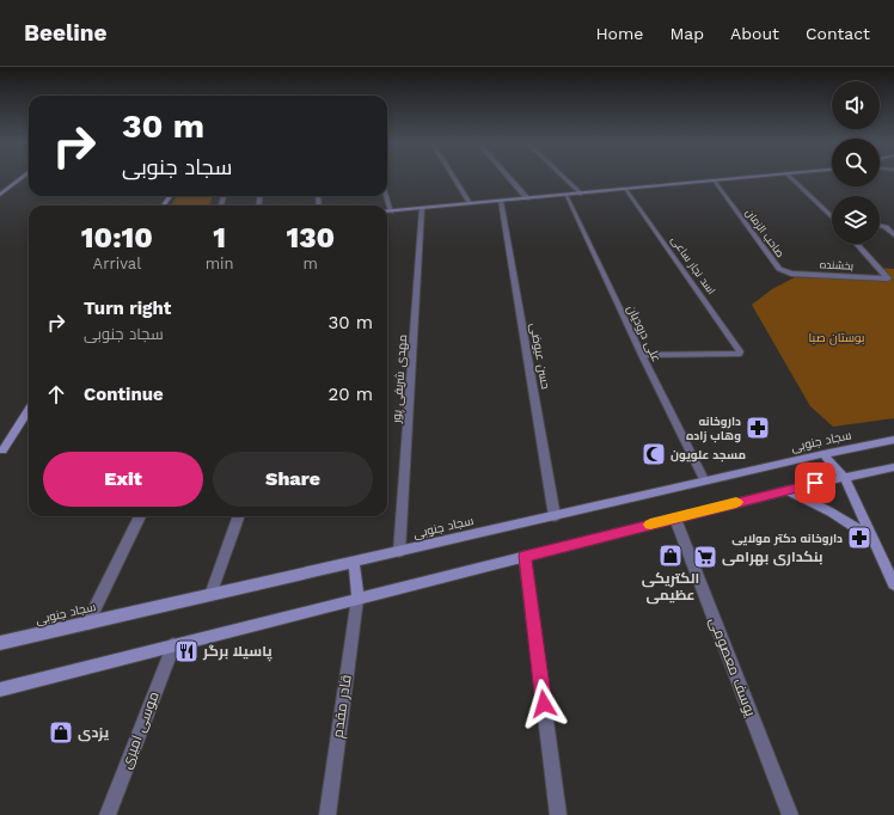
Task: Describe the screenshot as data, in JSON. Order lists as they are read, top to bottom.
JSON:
{
  "streets": {
    "main road": ["سجاد جنوبی"],
    "street": [
      "صاحب الزمان",
      "اسد نجار ساعی",
      "بخشنده",
      "علی درودیان",
      "حسن عیوضی",
      "مهدی شریفی پور",
      "یوسف معصومی",
      "قادر مقدم",
      "موسی امیری"
    ]
  },
  "crossings": [
    ["صاحب الزمان", "بخشنده"],
    ["اسد نجار ساعی", "علی درودیان"],
    ["علی درودیان", "سجاد جنوبی"],
    ["حسن عیوضی", "سجاد جنوبی"],
    ["مهدی شریفی پور", "سجاد جنوبی"]
  ],
  "parks": ["بوستان صبا"],
  "places": {
    "pharmacy": ["داروخانه وهاب زاده", "داروخانه دکتر مولایی"],
    "mosque": ["مسجد علویون"],
    "shop": ["الکتریکی عظیمی", "یزدی"],
    "supermarket": ["بنکداری بهرامی"],
    "restaurant": ["پاسیلا برگر"]
  },
  "page": {
    "header": "Beeline",
    "nav": [
      "Home",
      "Map",
      "About",
      "Contact"
    ],
    "turn": ["30 m", "سجاد جنوبی"],
    "eta": [
      "10:10",
      "Arrival",
      "1",
      "min",
      "130",
      "m"
    ],
    "list": [
      {
        "name": "Turn right",
        "note": "سجاد جنوبی",
        "value": "30 m"
      },
      {
        "name": "Continue",
        "value": "20 m"
      }
    ],
    "buttons": ["Exit", "Share"]
  }
}
